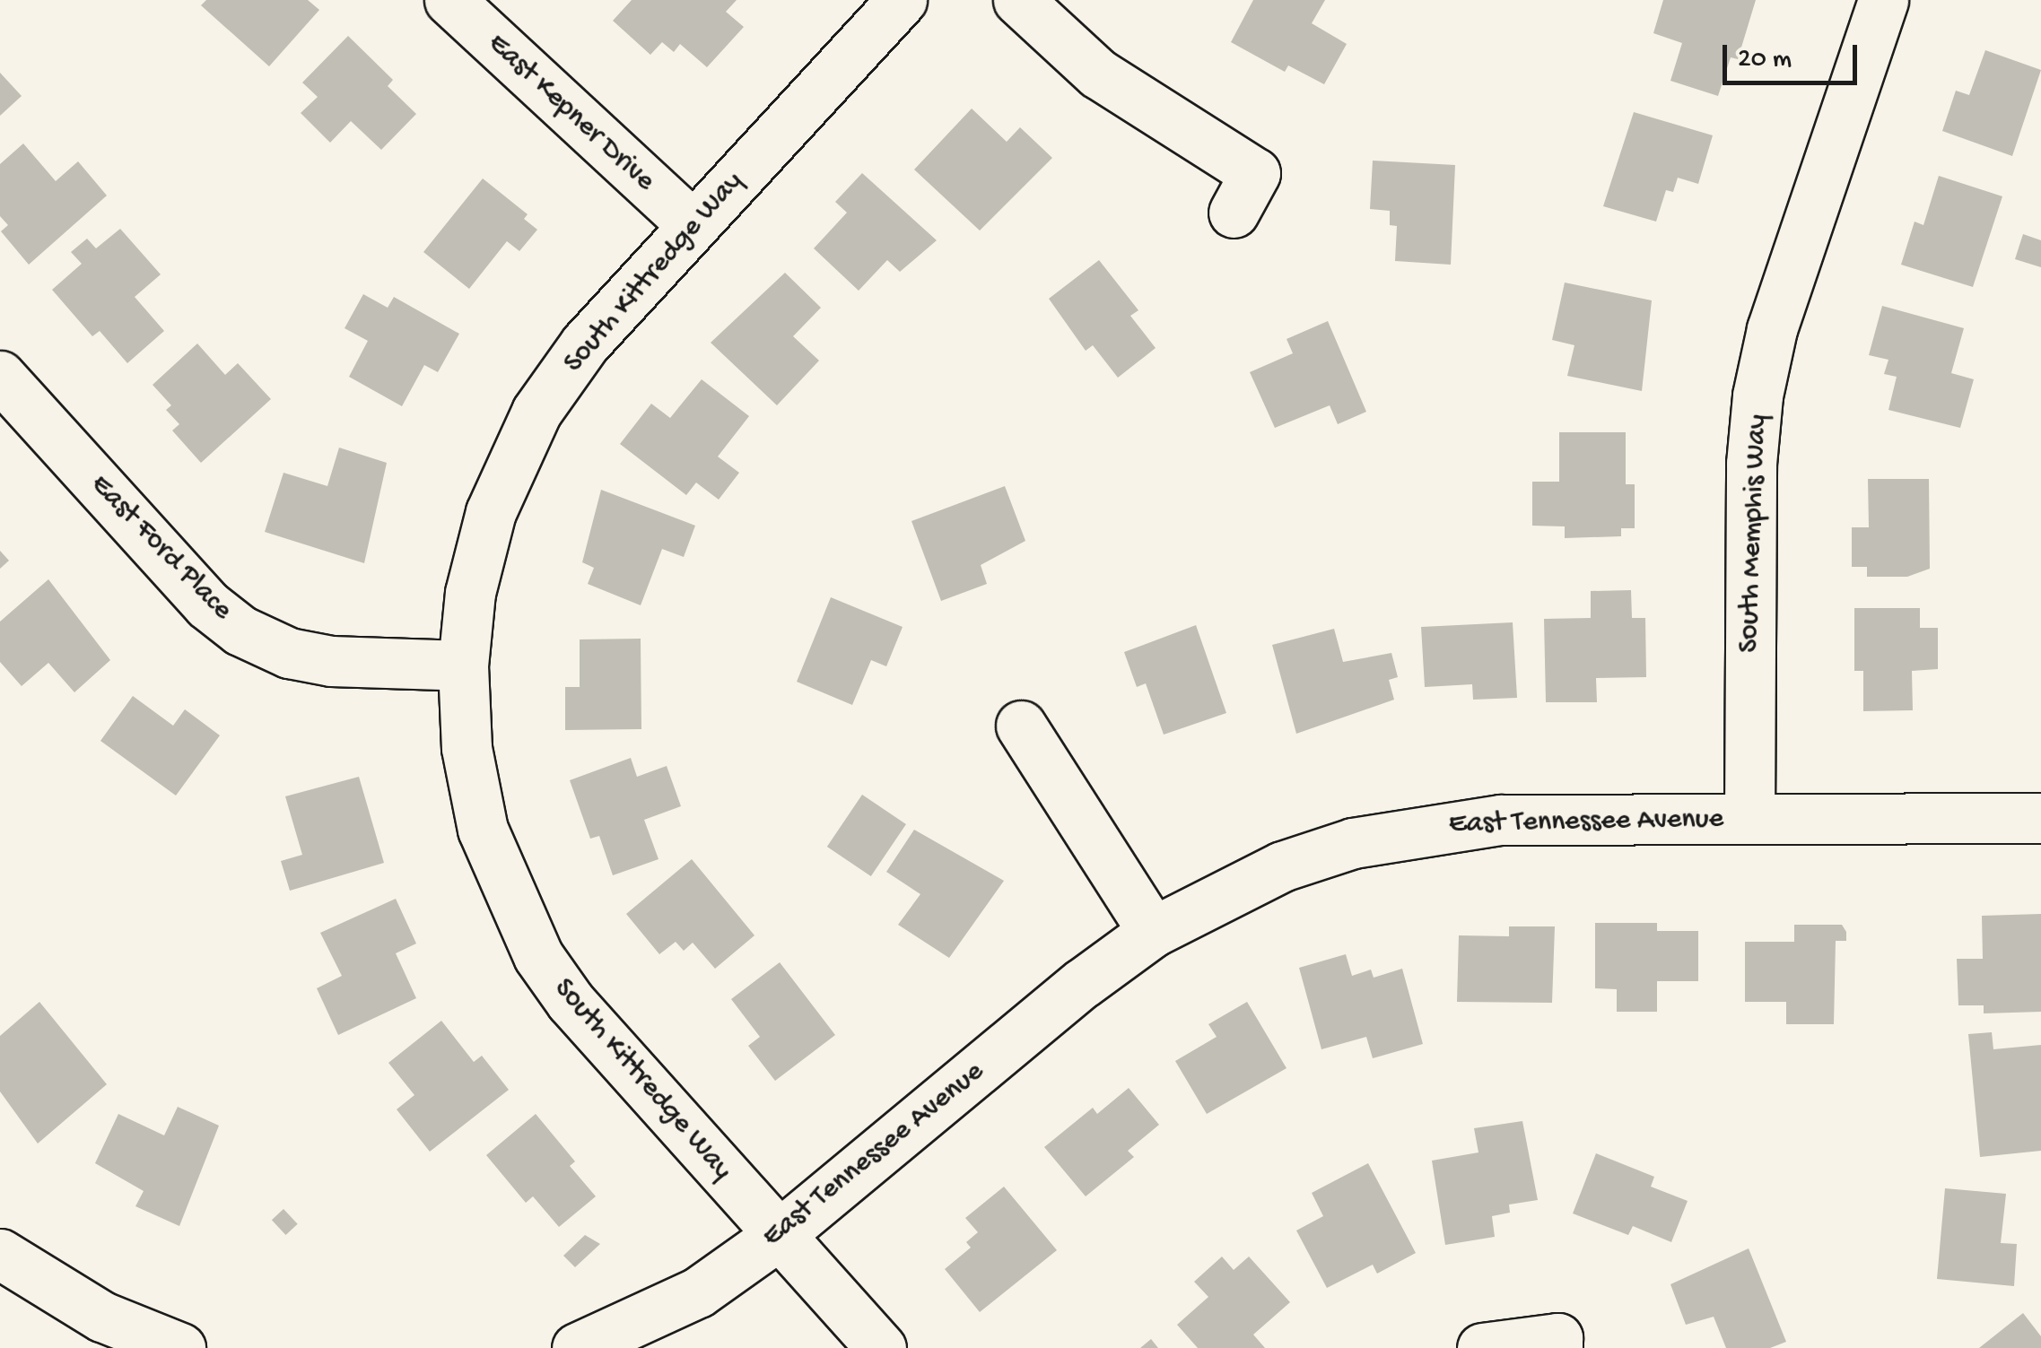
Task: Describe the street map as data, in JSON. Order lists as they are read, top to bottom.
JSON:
{
  "streets": {
    "street": [
      "East Kepner Drive",
      "South Kittredge Way",
      "South Memphis Way",
      "East Ford Place",
      "East Tennessee Avenue"
    ]
  },
  "crossings": [
    ["East Kepner Drive", "South Kittredge Way"],
    ["South Kittredge Way", "East Ford Place"],
    ["South Kittredge Way", "East Tennessee Avenue"],
    ["South Memphis Way", "East Tennessee Avenue"]
  ],
  "scale_bar": "20 m"
}
